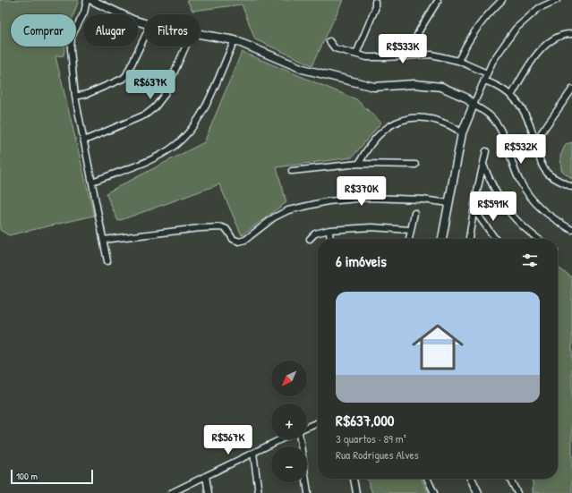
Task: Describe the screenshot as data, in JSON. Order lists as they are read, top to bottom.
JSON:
{
  "scale_bar": "100 m",
  "north": "bottom left",
  "page": {
    "chip": ["Comprar", "Alugar", "Filtros"],
    "price": [
      "R$533K",
      "R$637K",
      "R$532K",
      "R$370K",
      "R$591K",
      "R$567K"
    ],
    "heading": "6 imóveis",
    "list": [
      {
        "name": "R$637,000",
        "note": "3 quartos · 89 m² · Rua Rodrigues Alves"
      }
    ],
    "map_buttons": ["+", "−"],
    "scale": "100 m"
  }
}
